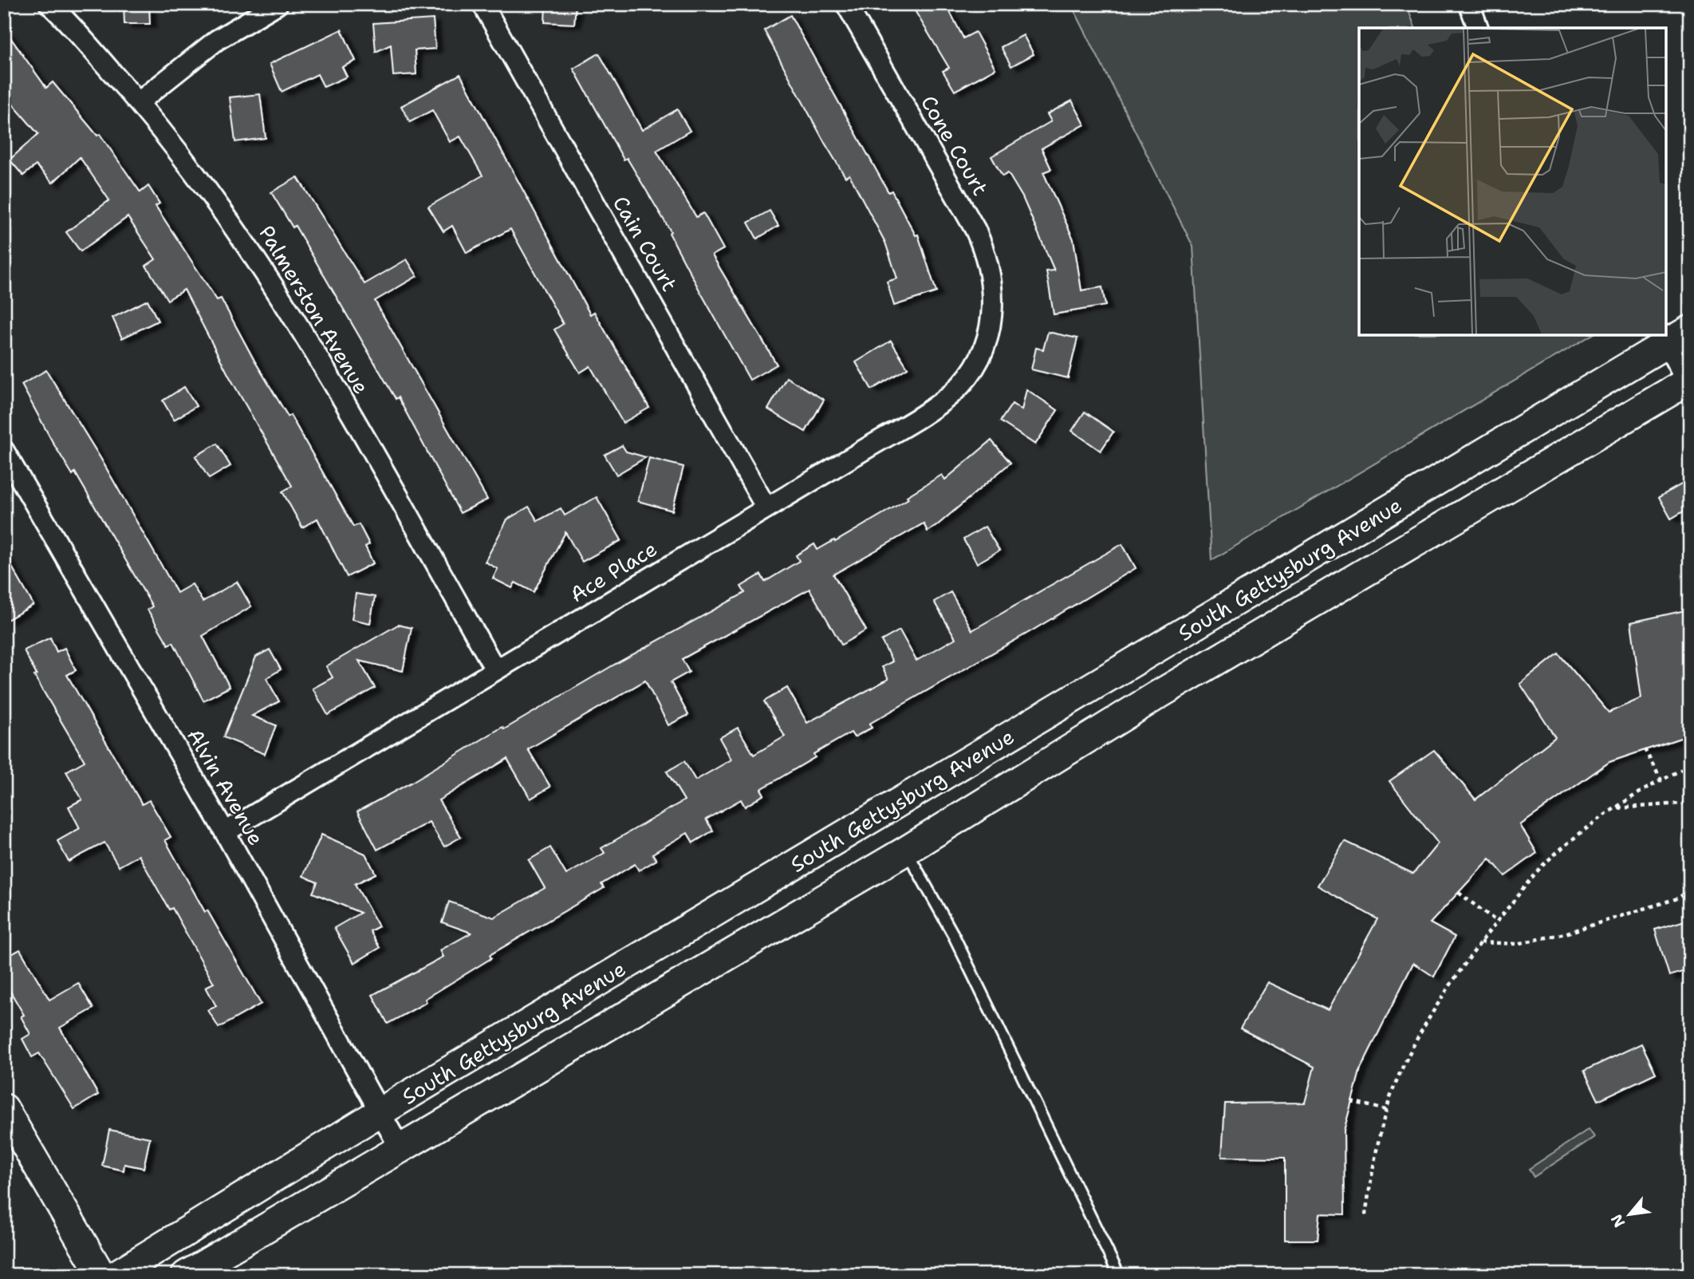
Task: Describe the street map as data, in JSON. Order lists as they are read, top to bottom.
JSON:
{
  "streets": {
    "main road": ["South Gettysburg Avenue"],
    "street": [
      "Cone Court",
      "Cain Court",
      "Palmerston Avenue",
      "Ace Place",
      "Alvin Avenue"
    ]
  },
  "crossings": [
    ["Cone Court", "Ace Place"],
    ["Cain Court", "Ace Place"],
    ["Palmerston Avenue", "Ace Place"],
    ["South Gettysburg Avenue", "Alvin Avenue"],
    ["Ace Place", "Alvin Avenue"]
  ],
  "north": "bottom left"
}
